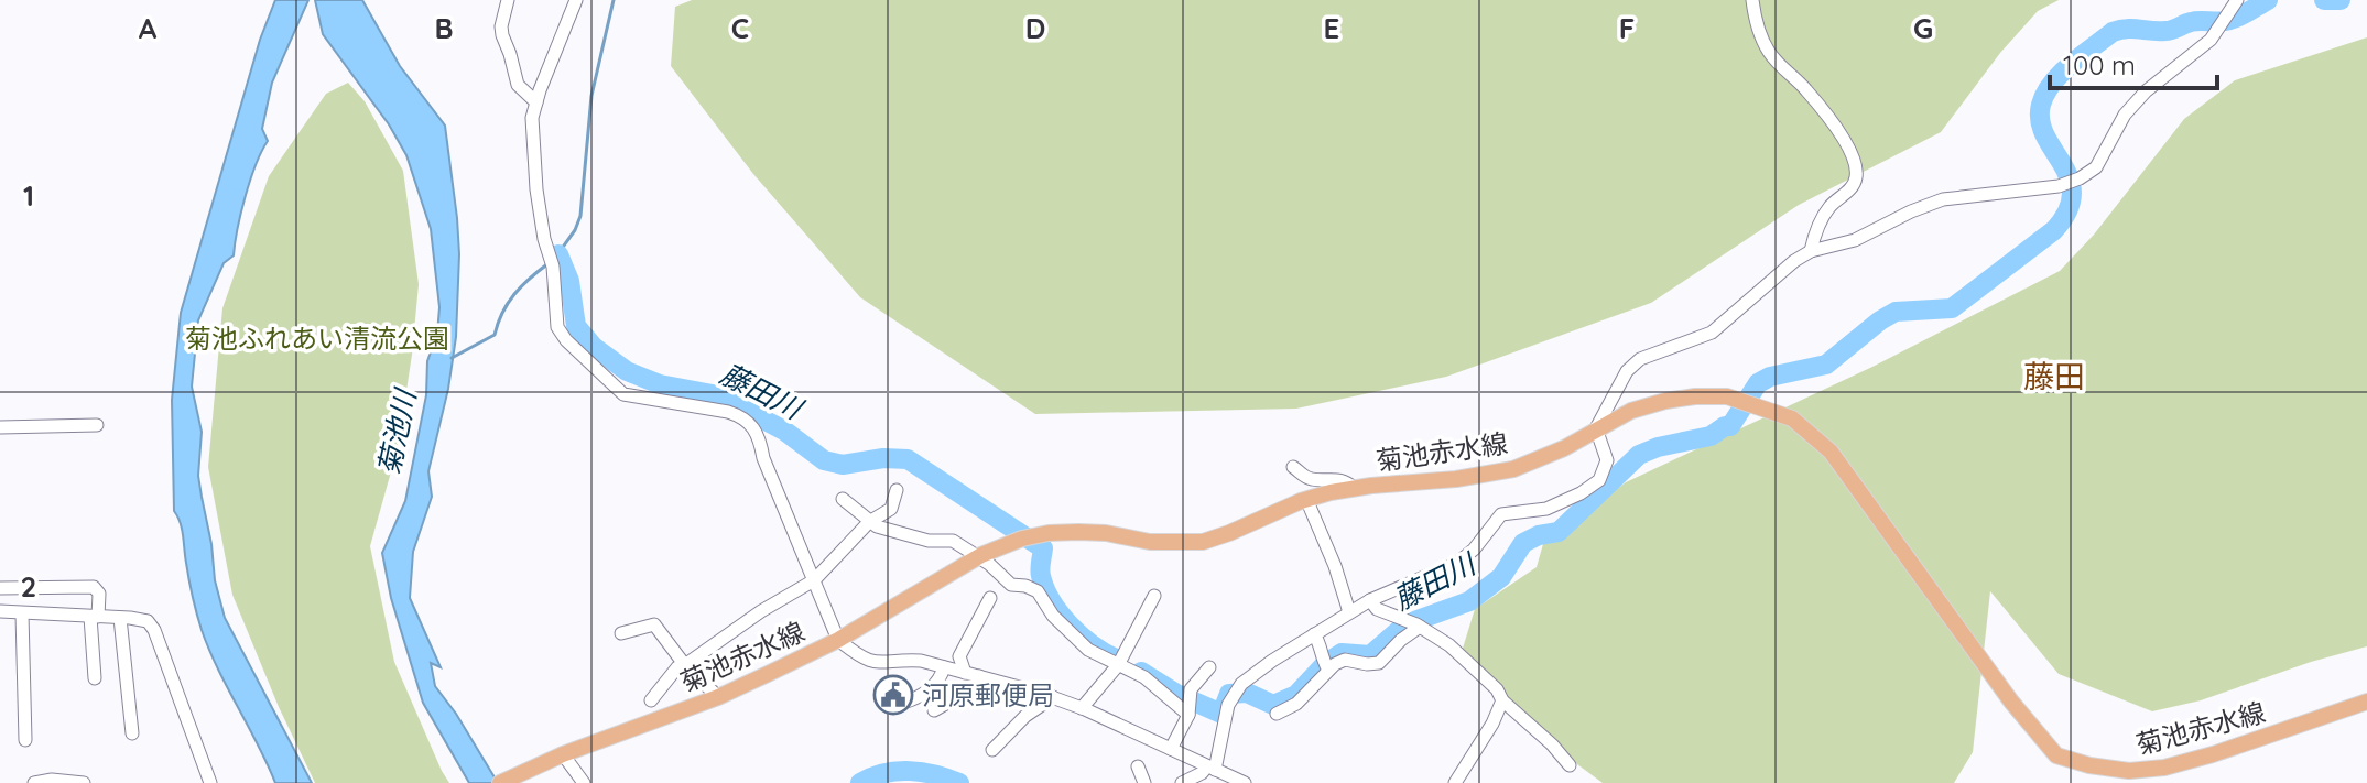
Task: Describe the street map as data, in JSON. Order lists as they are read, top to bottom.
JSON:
{
  "streets": {
    "main road": ["菊池赤水線"]
  },
  "districts": ["藤田"],
  "water": ["藤田川", "菊池川"],
  "parks": ["菊池ふれあい清流公園"],
  "places": {
    "public building": ["河原郵便局"]
  },
  "scale_bar": "100 m",
  "grid": {
    "columns": [
      "A",
      "B",
      "C",
      "D",
      "E",
      "F",
      "G"
    ],
    "rows": ["1", "2"]
  }
}
